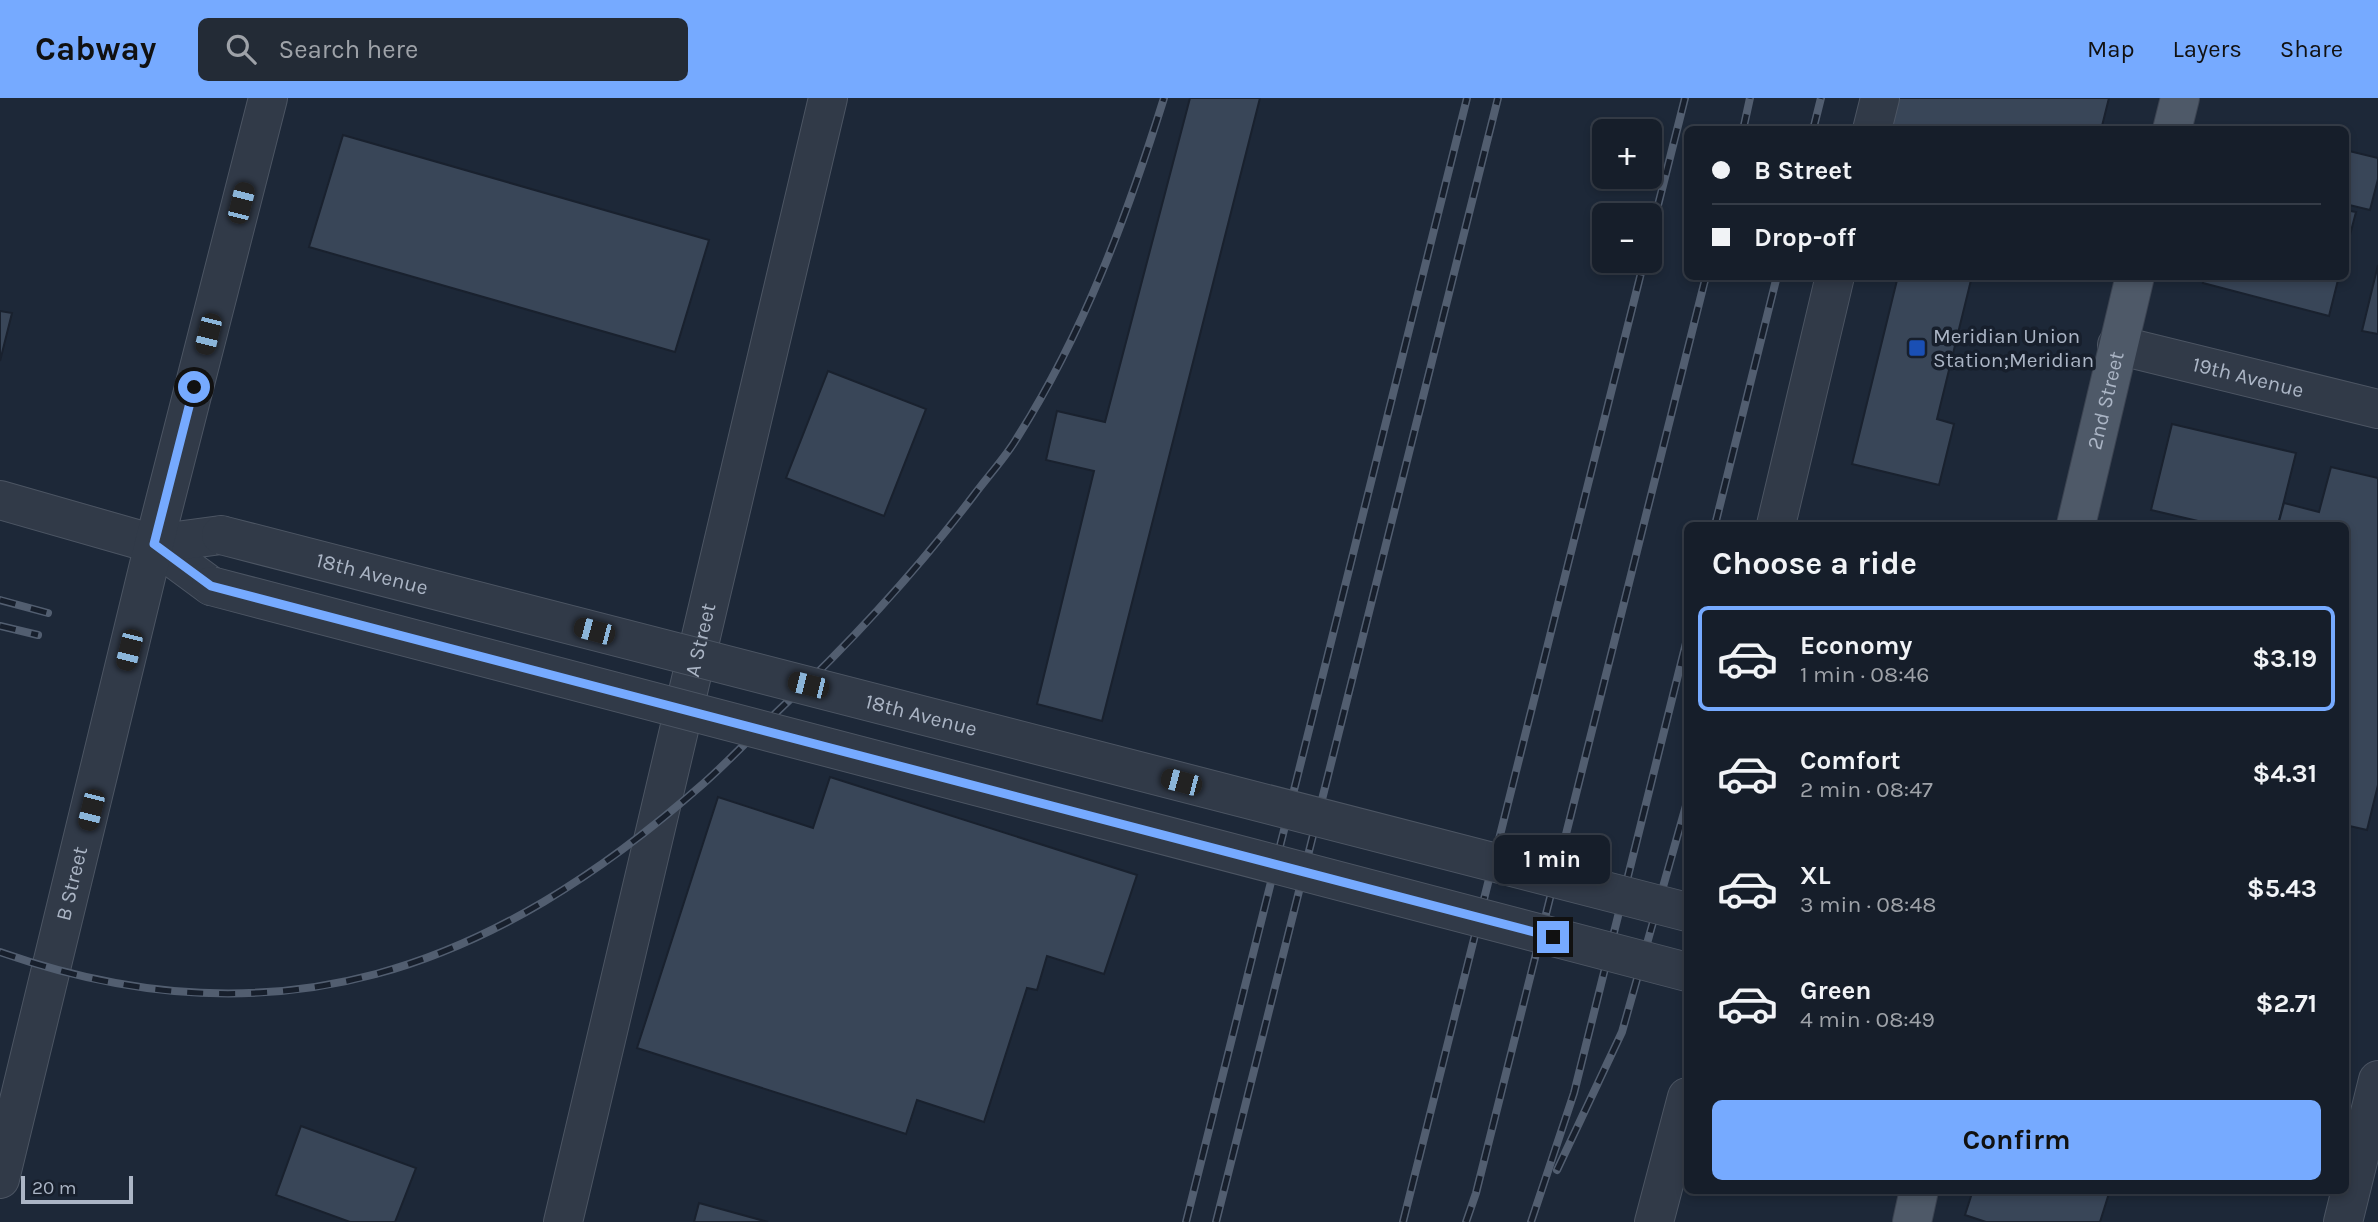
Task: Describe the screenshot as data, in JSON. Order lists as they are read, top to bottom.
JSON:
{
  "streets": {
    "main road": ["2nd Street"],
    "street": [
      "19th Avenue",
      "18th Avenue",
      "A Street",
      "B Street"
    ]
  },
  "crossings": [
    ["19th Avenue", "2nd Street"],
    ["18th Avenue", "B Street"]
  ],
  "places": {
    "transit": ["Meridian Union Station;Meridian"]
  },
  "scale_bar": "20 m",
  "page": {
    "header": "Cabway",
    "search": "Search here",
    "nav": ["Map", "Layers", "Share"],
    "map_buttons": ["+", "−"],
    "banner": ["B Street", "Drop-off"],
    "heading": "Choose a ride",
    "list": [
      {
        "name": "Economy",
        "note": "1 min · 08:46",
        "value": "$3.19"
      },
      {
        "name": "Comfort",
        "note": "2 min · 08:47",
        "value": "$4.31"
      },
      {
        "name": "XL",
        "note": "3 min · 08:48",
        "value": "$5.43"
      },
      {
        "name": "Green",
        "note": "4 min · 08:49",
        "value": "$2.71"
      }
    ],
    "bubble": "1 min",
    "buttons": "Confirm",
    "scale": "20 m"
  }
}
